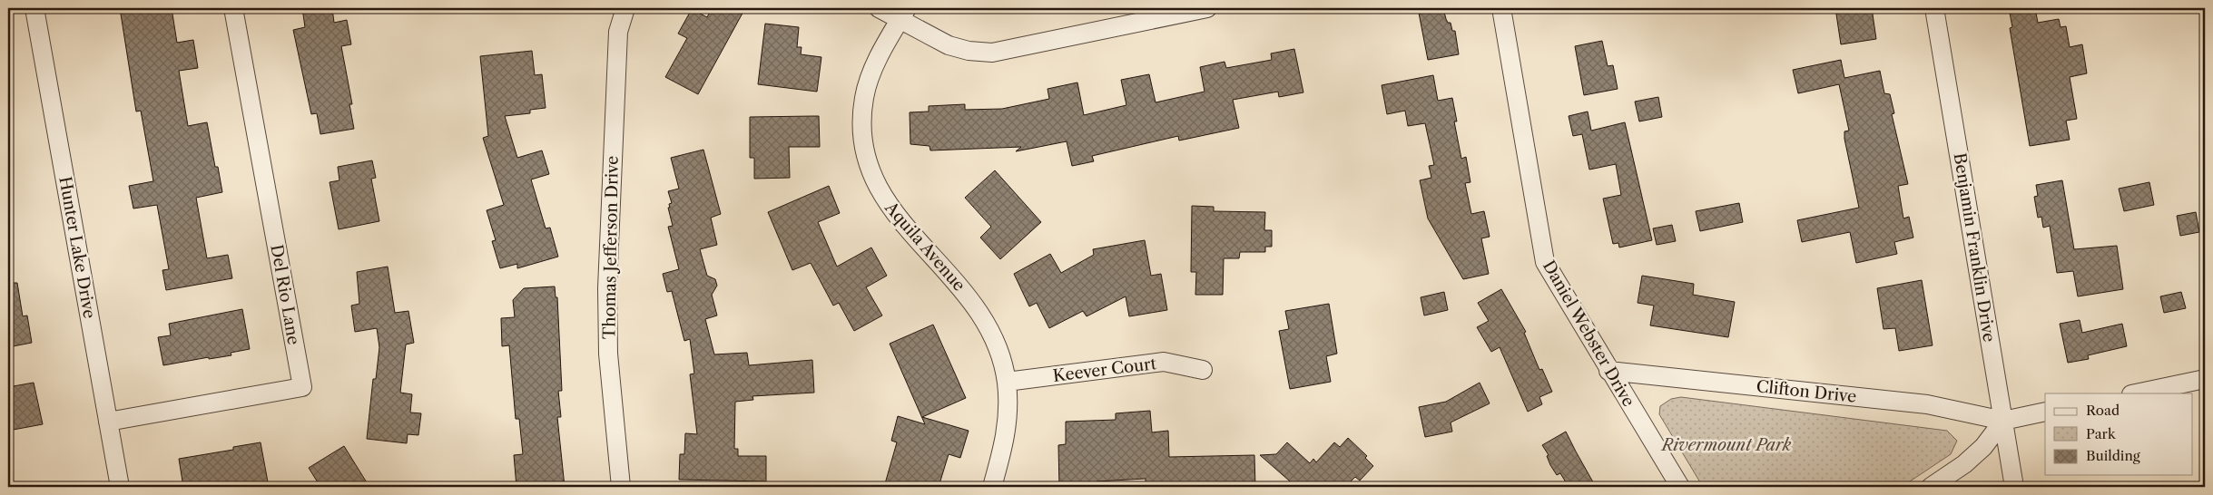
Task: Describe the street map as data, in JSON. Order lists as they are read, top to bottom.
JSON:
{
  "streets": {
    "street": [
      "Aquila Avenue",
      "Hunter Lake Drive",
      "Thomas Jefferson Drive",
      "Benjamin Franklin Drive",
      "Del Rio Lane",
      "Daniel Webster Drive",
      "Keever Court",
      "Clifton Drive"
    ]
  },
  "crossings": [
    ["Aquila Avenue", "Keever Court"],
    ["Hunter Lake Drive", "Del Rio Lane"],
    ["Benjamin Franklin Drive", "Clifton Drive"],
    ["Daniel Webster Drive", "Clifton Drive"]
  ],
  "parks": ["Rivermount Park"],
  "legend": ["Road", "Park", "Building"]
}
